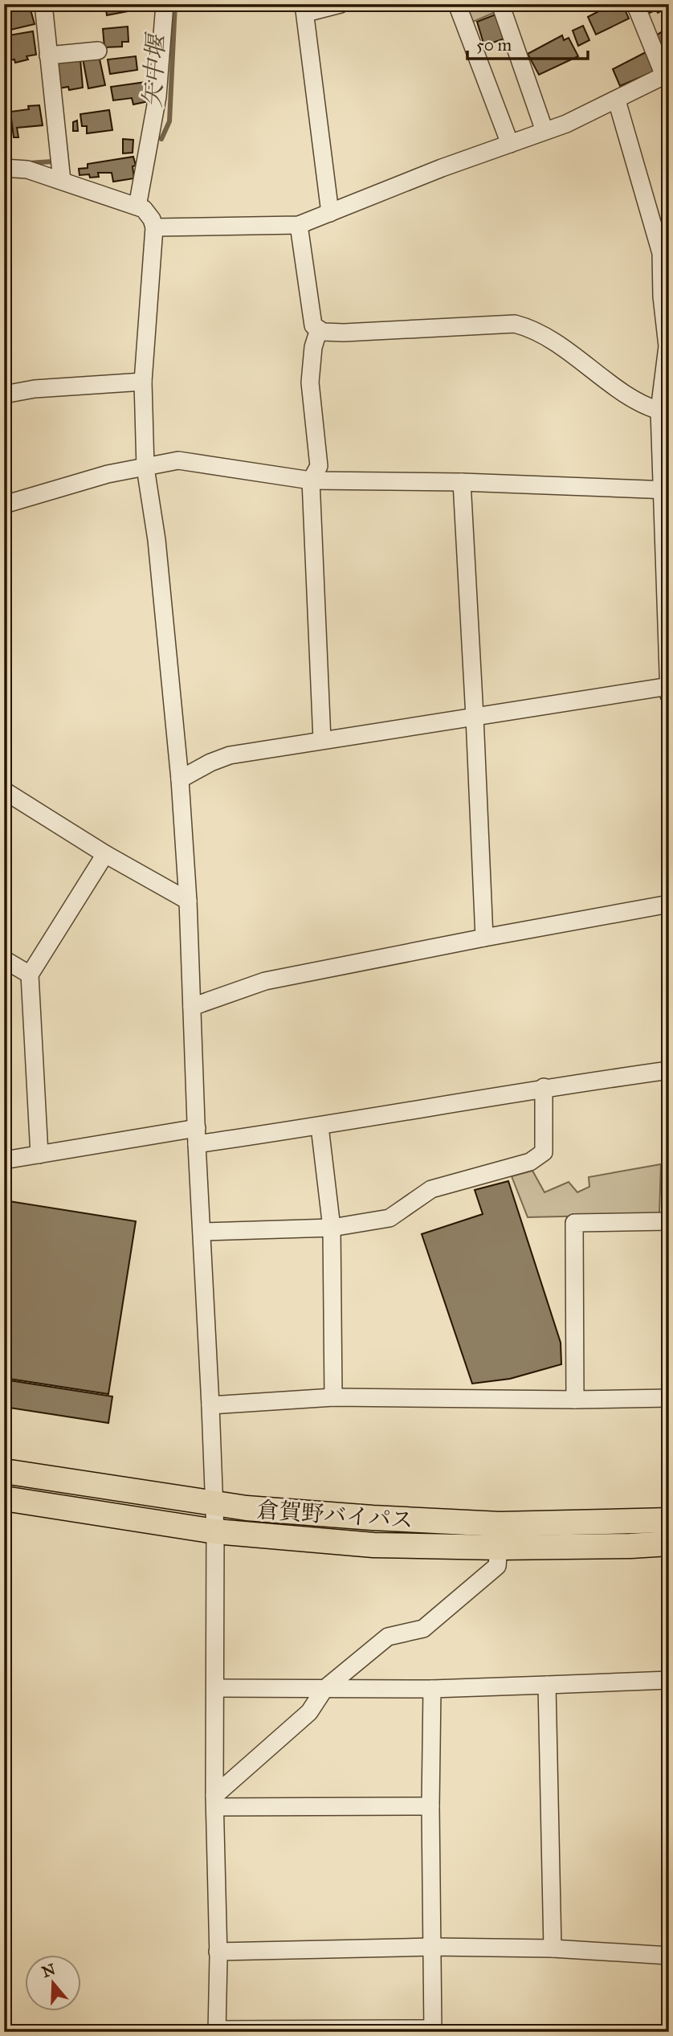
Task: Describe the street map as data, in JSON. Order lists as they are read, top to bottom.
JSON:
{
  "streets": {
    "highway": ["倉賀野バイパス"]
  },
  "water": ["矢中堰"],
  "scale_bar": "50 m",
  "north": "top"
}
